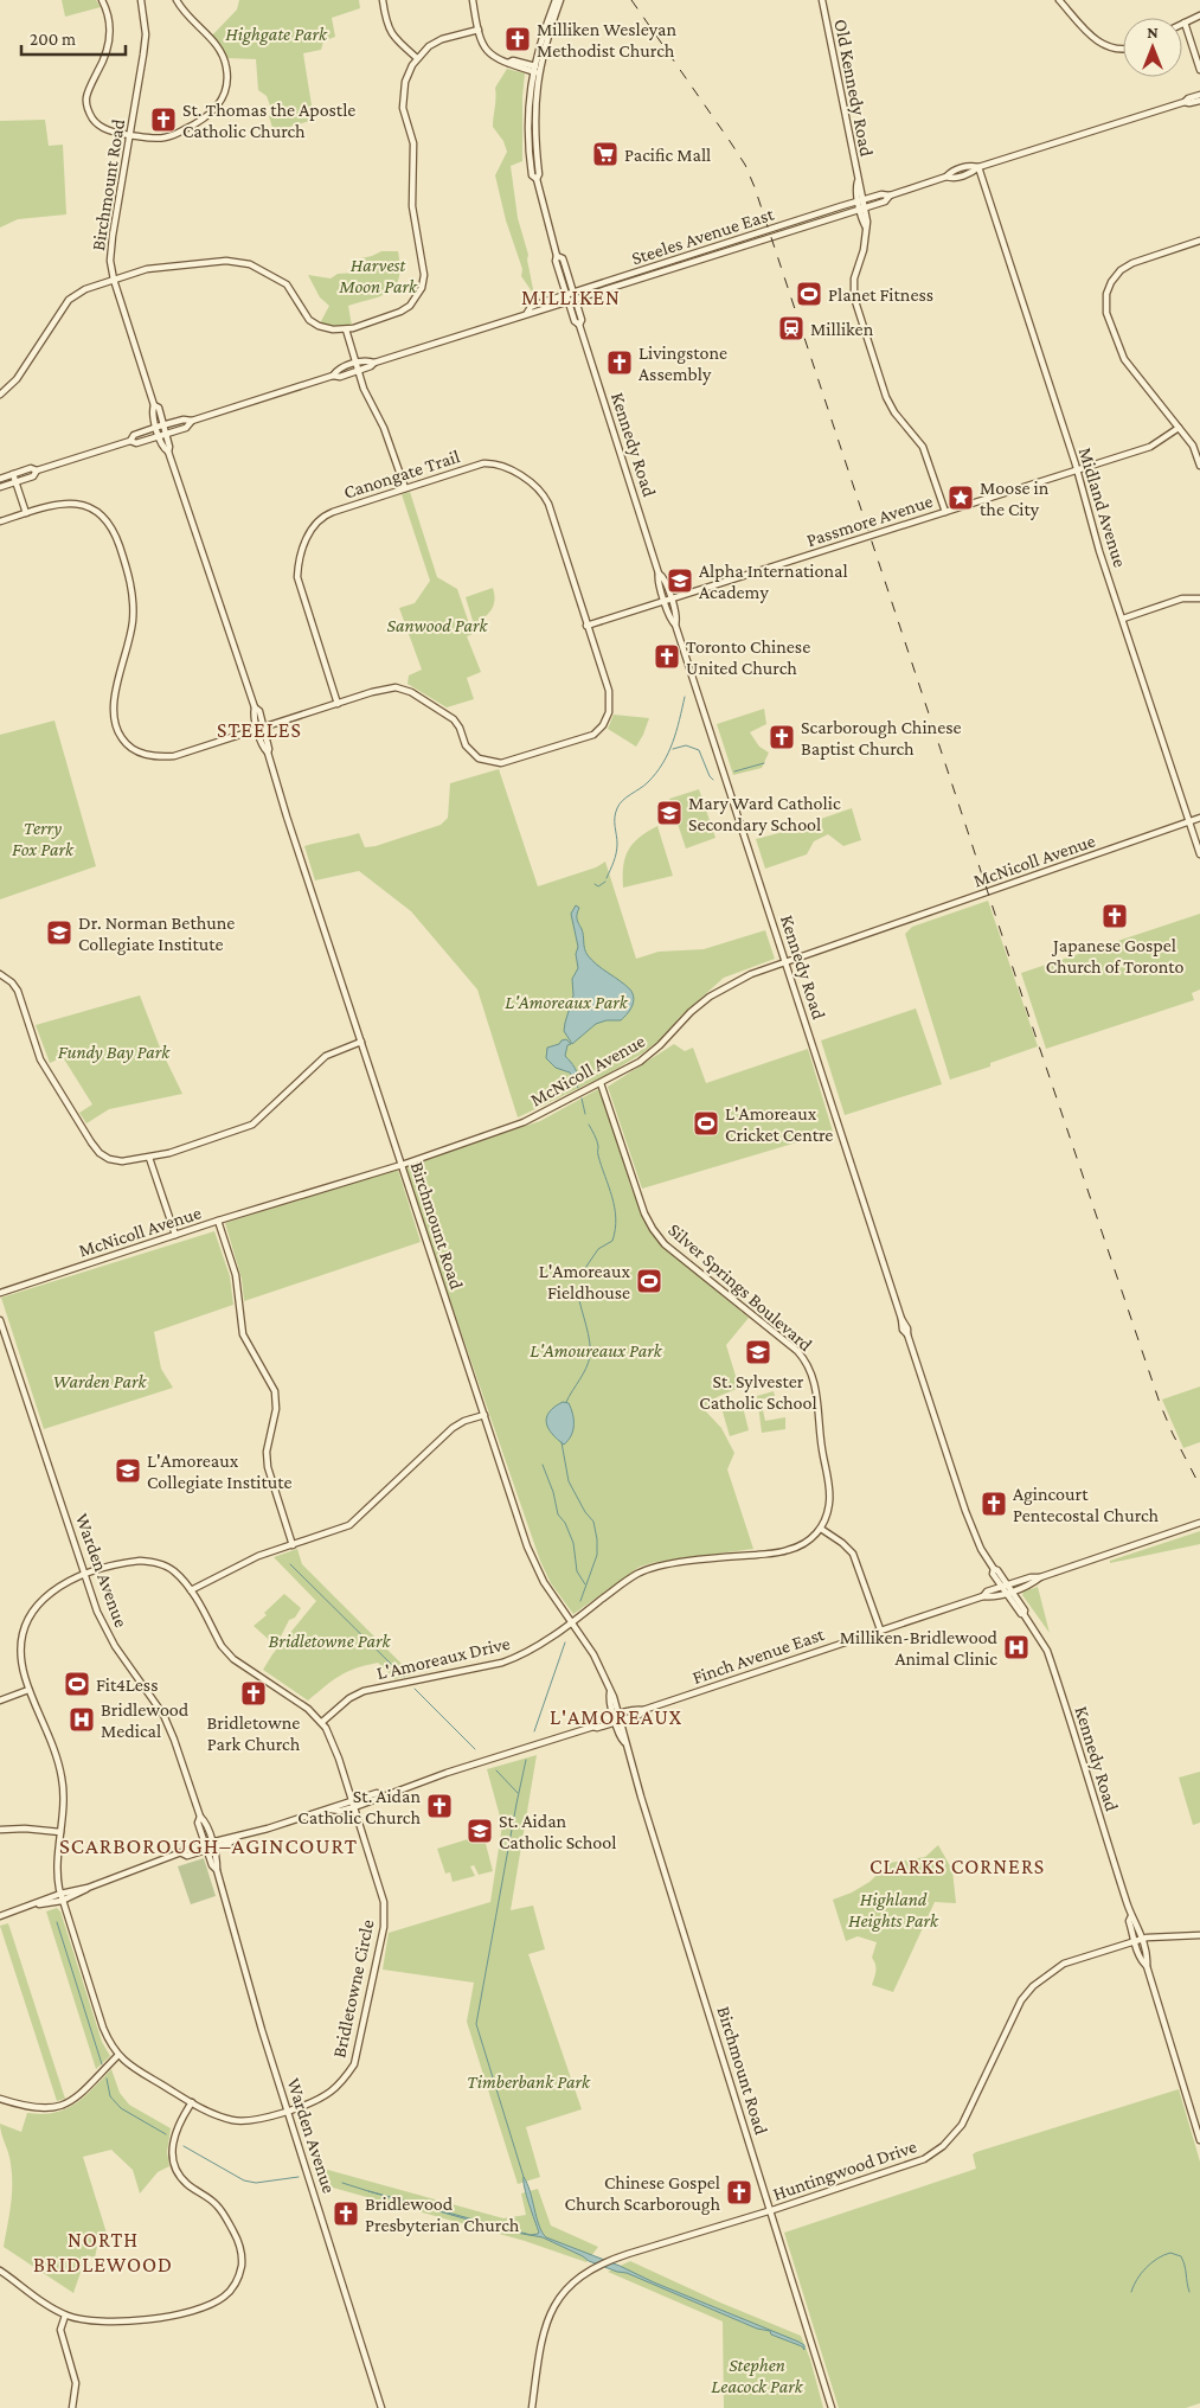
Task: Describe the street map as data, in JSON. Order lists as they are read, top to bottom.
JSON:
{
  "streets": {
    "main road": [
      "Old Kennedy Road",
      "Birchmount Road",
      "Steeles Avenue East",
      "Kennedy Road",
      "Canongate Trail",
      "Midland Avenue",
      "Passmore Avenue",
      "McNicoll Avenue",
      "Silver Springs Boulevard",
      "Warden Avenue",
      "Finch Avenue East",
      "L'Amoreaux Drive",
      "Bridletowne Circle",
      "Huntingwood Drive"
    ]
  },
  "crossings": [
    ["Old Kennedy Road", "Steeles Avenue East"],
    ["Old Kennedy Road", "Passmore Avenue"],
    ["Birchmount Road", "Steeles Avenue East"],
    ["Birchmount Road", "Canongate Trail"],
    ["Birchmount Road", "McNicoll Avenue"],
    ["Birchmount Road", "Finch Avenue East"],
    ["Birchmount Road", "L'Amoreaux Drive"],
    ["Birchmount Road", "Huntingwood Drive"],
    ["Steeles Avenue East", "Kennedy Road"],
    ["Steeles Avenue East", "Midland Avenue"],
    ["Kennedy Road", "Passmore Avenue"],
    ["Kennedy Road", "McNicoll Avenue"],
    ["Kennedy Road", "Finch Avenue East"],
    ["Kennedy Road", "Huntingwood Drive"],
    ["Canongate Trail", "Passmore Avenue"],
    ["Midland Avenue", "Passmore Avenue"],
    ["Midland Avenue", "McNicoll Avenue"],
    ["McNicoll Avenue", "Silver Springs Boulevard"],
    ["Warden Avenue", "Finch Avenue East"],
    ["Warden Avenue", "Bridletowne Circle"],
    ["Finch Avenue East", "Bridletowne Circle"],
    ["L'Amoreaux Drive", "Bridletowne Circle"]
  ],
  "districts": [
    "MILLIKEN",
    "STEELES",
    "L'AMOREAUX",
    "SCARBOROUGH–AGINCOURT",
    "CLARKS CORNERS",
    "NORTH BRIDLEWOOD"
  ],
  "parks": [
    "Highgate Park",
    "Harvest Moon Park",
    "Sanwood Park",
    "Terry Fox Park",
    "L'Amoreaux Park",
    "Fundy Bay Park",
    "L'Amoureaux Park",
    "Warden Park",
    "Bridletowne Park",
    "Highland Heights Park",
    "Timberbank Park",
    "Stephen Leacock Park"
  ],
  "places": {
    "church": [
      "Milliken Wesleyan Methodist Church",
      "St. Thomas the Apostle Catholic Church",
      "Livingstone Assembly",
      "Toronto Chinese United Church",
      "Scarborough Chinese Baptist Church",
      "Japanese Gospel Church of Toronto",
      "Agincourt Pentecostal Church",
      "Bridletowne Park Church",
      "St. Aidan Catholic Church",
      "Chinese Gospel Church Scarborough",
      "Bridlewood Presbyterian Church"
    ],
    "supermarket": ["Pacific Mall"],
    "sports": [
      "Planet Fitness",
      "L'Amoreaux Cricket Centre",
      "L'Amoreaux Fieldhouse",
      "Fit4Less"
    ],
    "station": ["Milliken"],
    "place": ["Moose in the City"],
    "school or university": [
      "Alpha International Academy",
      "Mary Ward Catholic Secondary School",
      "Dr. Norman Bethune Collegiate Institute",
      "St. Sylvester Catholic School",
      "L'Amoreaux Collegiate Institute",
      "St. Aidan Catholic School"
    ],
    "hospital": ["Milliken-Bridlewood Animal Clinic", "Bridlewood Medical"]
  },
  "scale_bar": "200 m",
  "north": "top"
}
